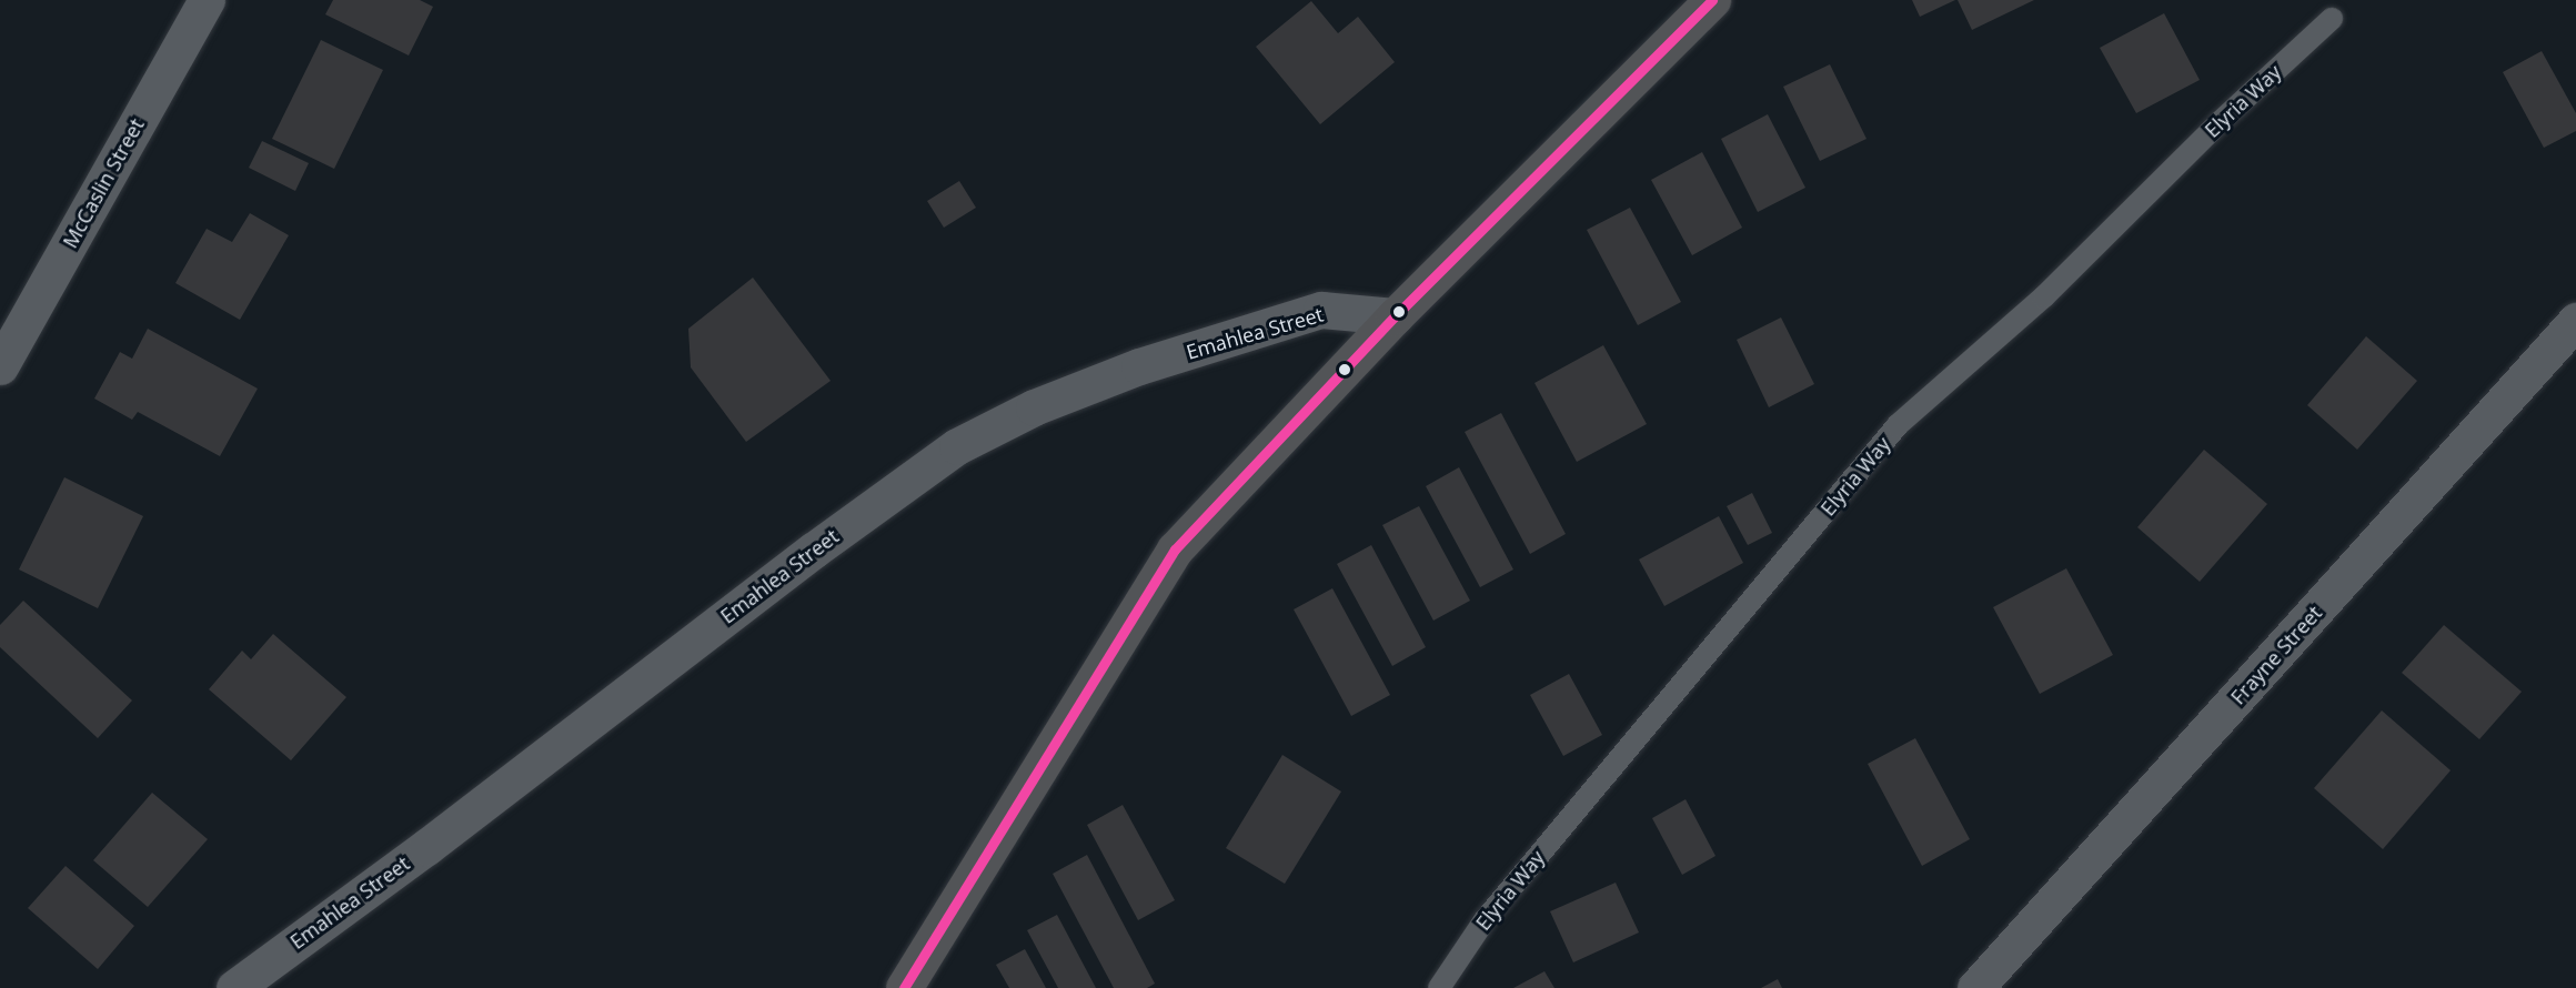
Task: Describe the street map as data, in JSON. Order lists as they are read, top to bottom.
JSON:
{
  "streets": {
    "street": ["McCaslin Street", "Emahlea Street", "Frayne Street"],
    "lane": ["Elyria Way"]
  }
}
